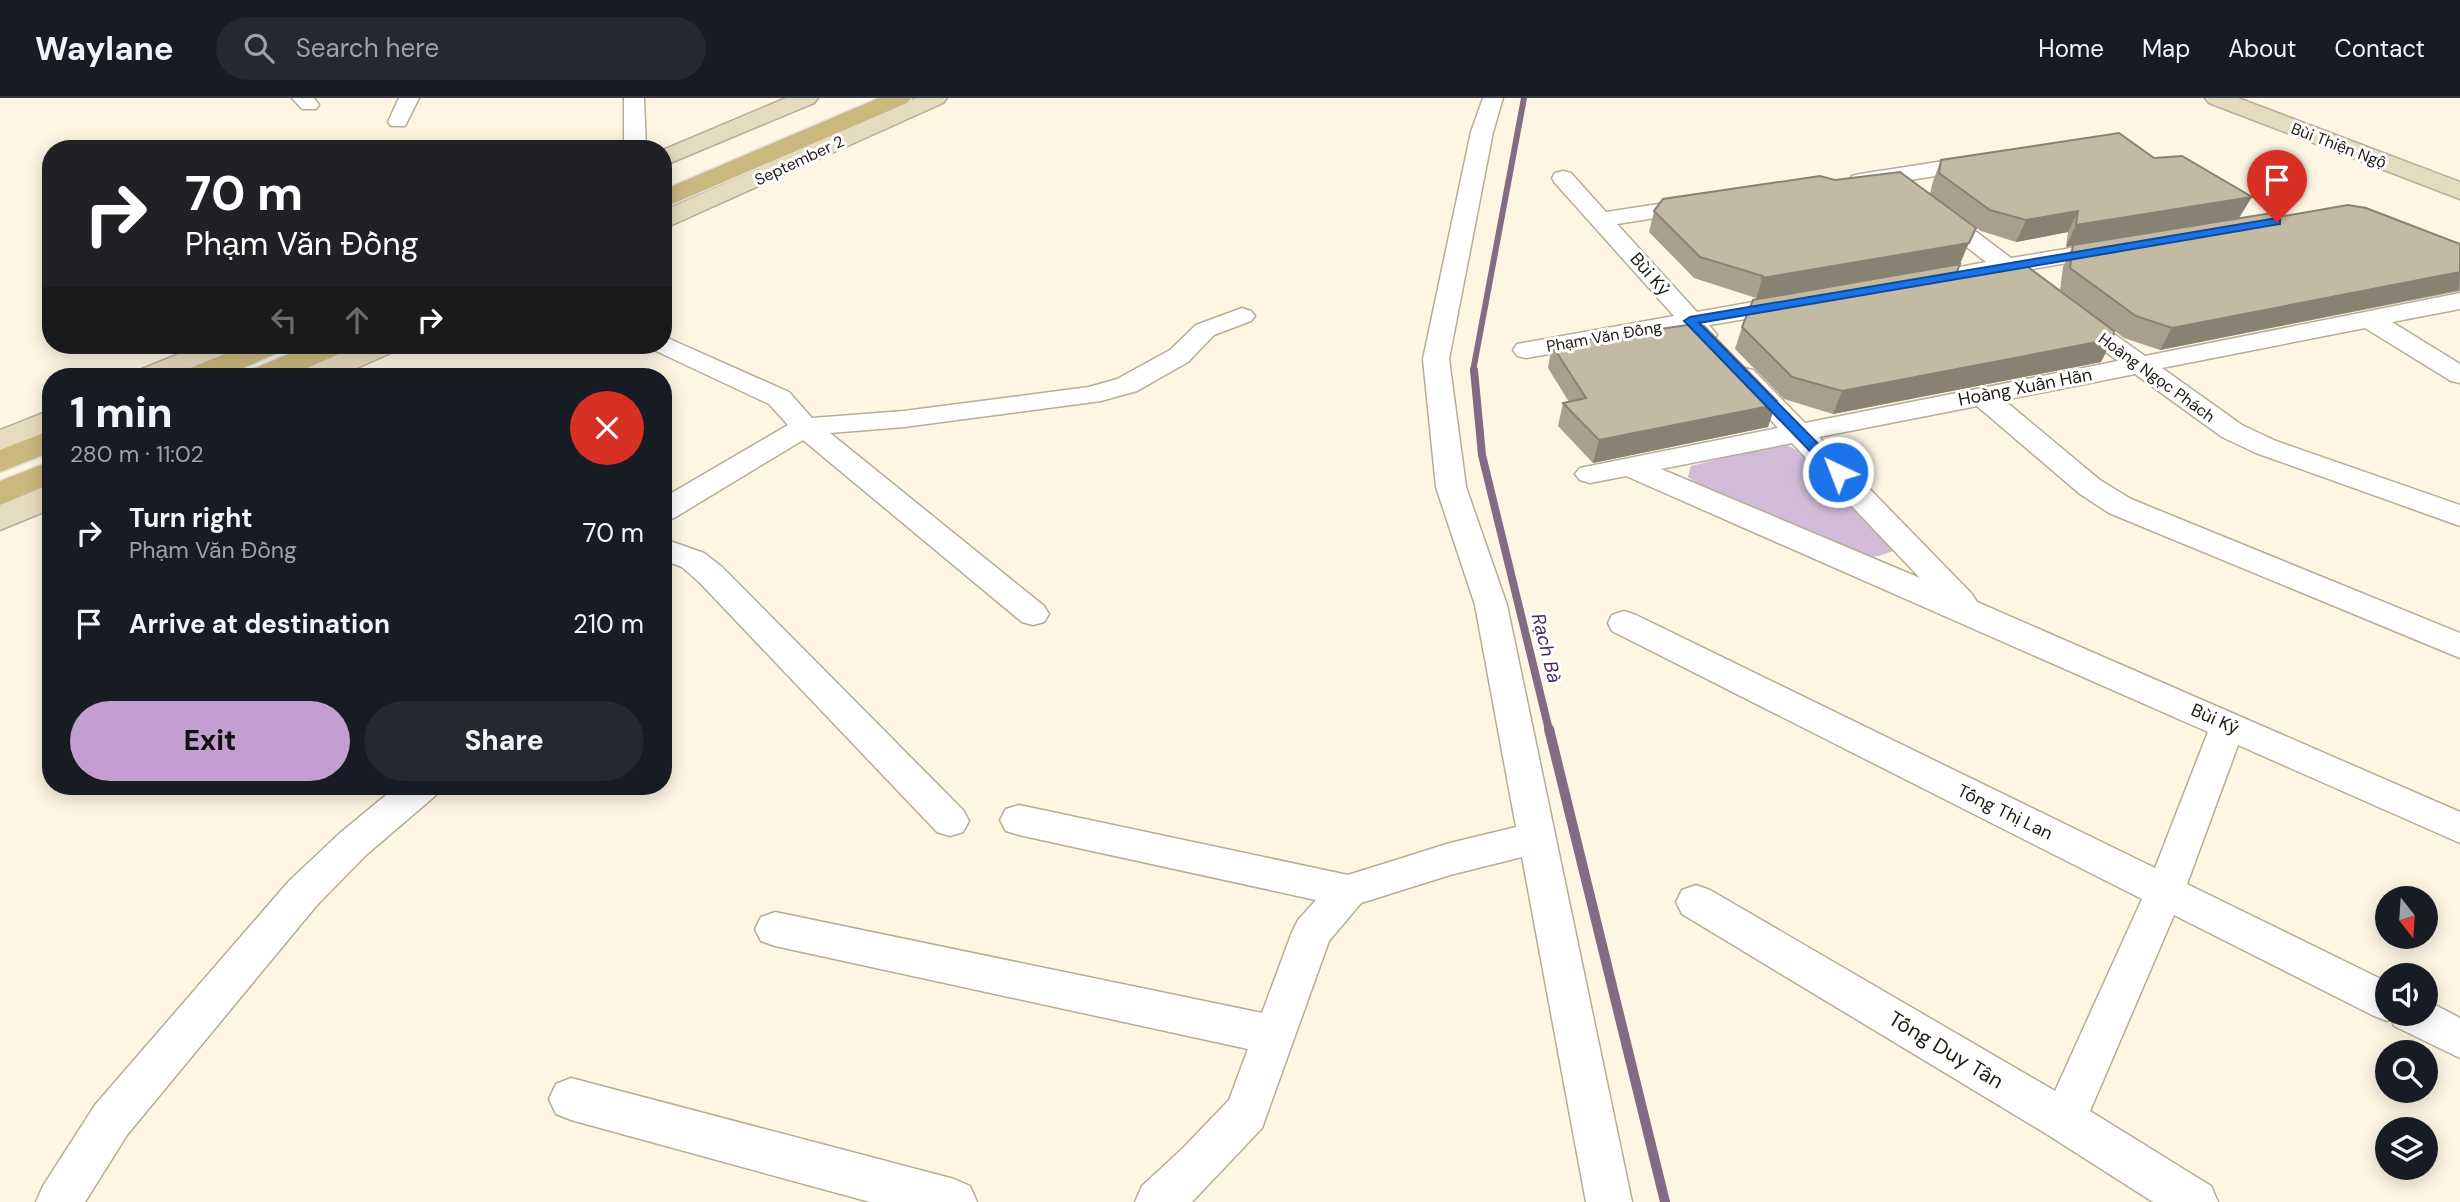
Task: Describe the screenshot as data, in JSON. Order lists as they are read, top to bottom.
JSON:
{
  "streets": {
    "main road": ["Bùi Thiện Ngộ", "September 2"],
    "street": [
      "Bùi Kỷ",
      "Phạm Văn Đồng",
      "Hoàng Ngọc Phách",
      "Hoàng Xuân Hãn",
      "Tống Thị Lan",
      "Tống Duy Tân"
    ]
  },
  "crossings": [
    ["Bùi Kỷ", "Phạm Văn Đồng"],
    ["Bùi Kỷ", "Hoàng Xuân Hãn"],
    ["Hoàng Ngọc Phách", "Hoàng Xuân Hãn"]
  ],
  "water": ["Rạch Bà"],
  "north": "bottom",
  "page": {
    "header": "Waylane",
    "search": "Search here",
    "nav": [
      "Home",
      "Map",
      "About",
      "Contact"
    ],
    "turn": ["70 m", "Phạm Văn Đồng"],
    "heading": ["1 min", "280 m · 11:02"],
    "list": [
      {
        "name": "Turn right",
        "note": "Phạm Văn Đồng",
        "value": "70 m"
      },
      {
        "name": "Arrive at destination",
        "value": "210 m"
      }
    ],
    "buttons": ["Exit", "Share"]
  }
}
